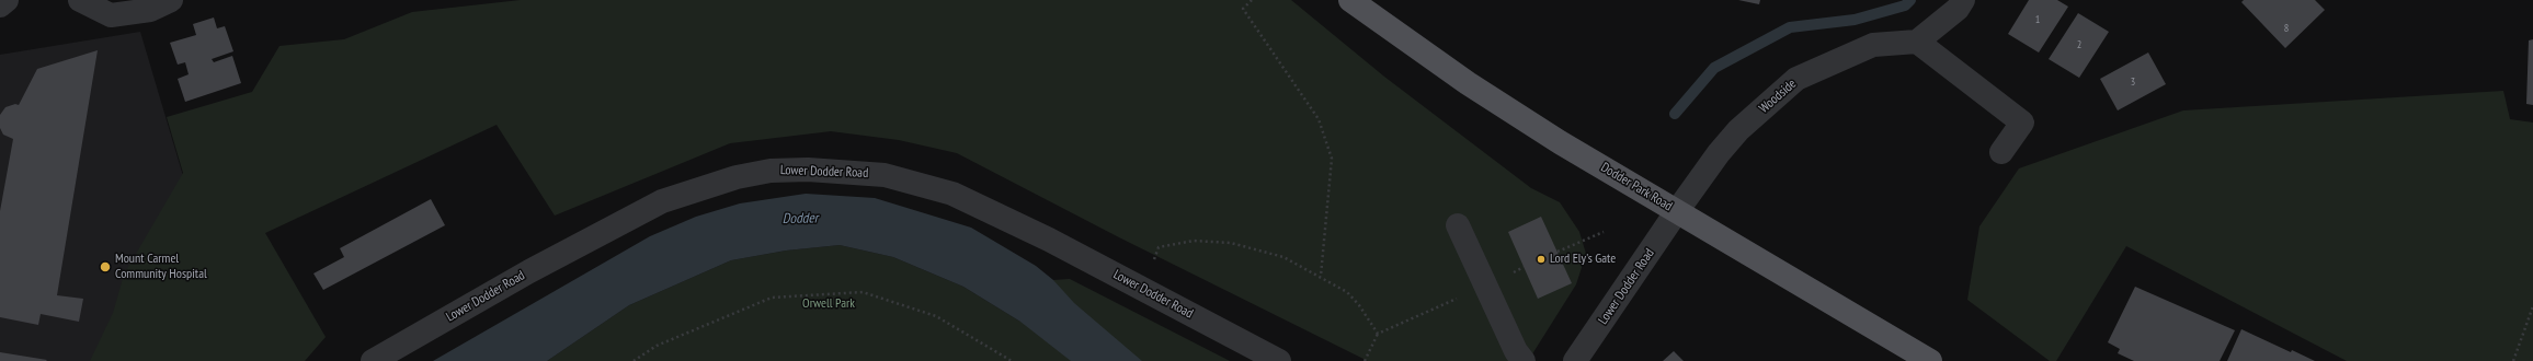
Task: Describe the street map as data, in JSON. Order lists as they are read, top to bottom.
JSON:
{
  "streets": {
    "main road": ["Dodder Park Road"],
    "street": ["Woodside", "Lower Dodder Road"]
  },
  "crossings": [
    ["Woodside", "Lower Dodder Road"],
    ["Woodside", "Dodder Park Road"],
    ["Lower Dodder Road", "Dodder Park Road"]
  ],
  "water": ["Dodder"],
  "parks": ["Orwell Park"],
  "places": ["Lord Ely's Gate", "Mount Carmel Community Hospital"],
  "house_numbers": [
    "1",
    "8",
    "2",
    "3"
  ]
}
